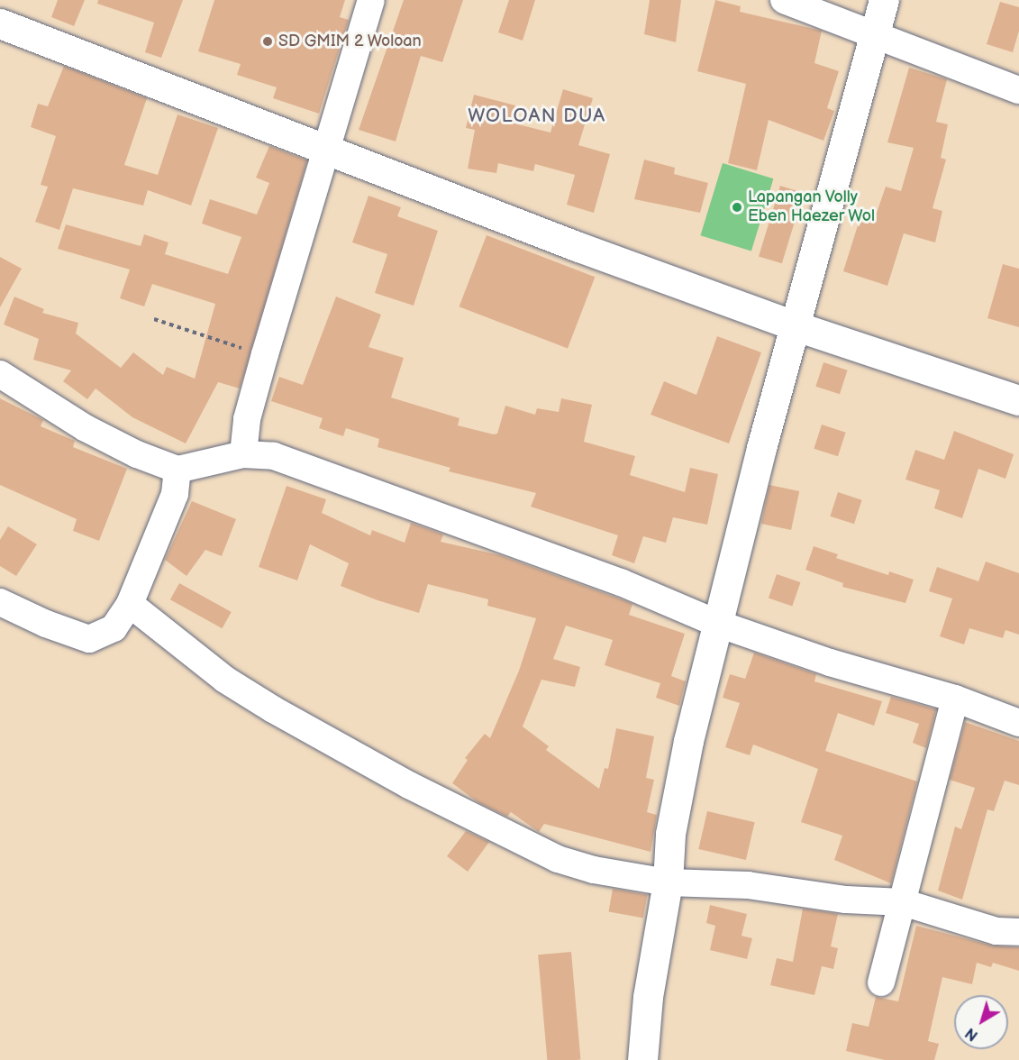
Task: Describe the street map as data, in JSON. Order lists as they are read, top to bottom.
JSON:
{
  "districts": ["WOLOAN DUA"],
  "places": ["SD GMIM 2 Woloan", "Lapangan Volly Eben Haezer Wol"],
  "north": "bottom left"
}
